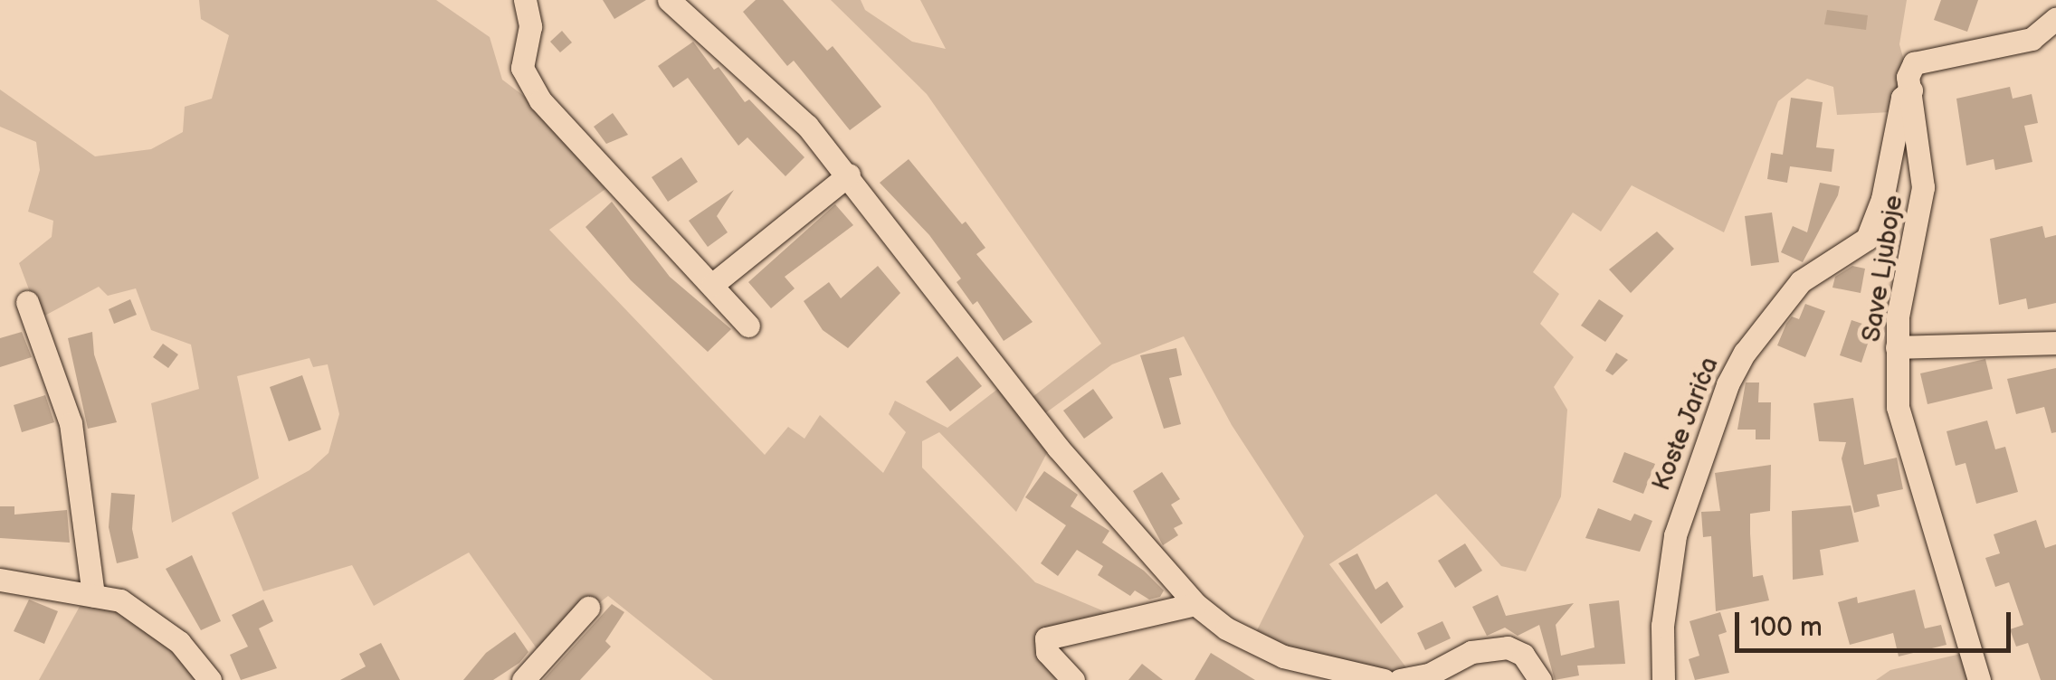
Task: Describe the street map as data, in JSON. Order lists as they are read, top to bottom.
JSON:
{
  "streets": {
    "street": ["Save Ljuboje", "Koste Jarića"]
  },
  "crossings": [
    ["Save Ljuboje", "Koste Jarića"]
  ],
  "scale_bar": "100 m"
}
